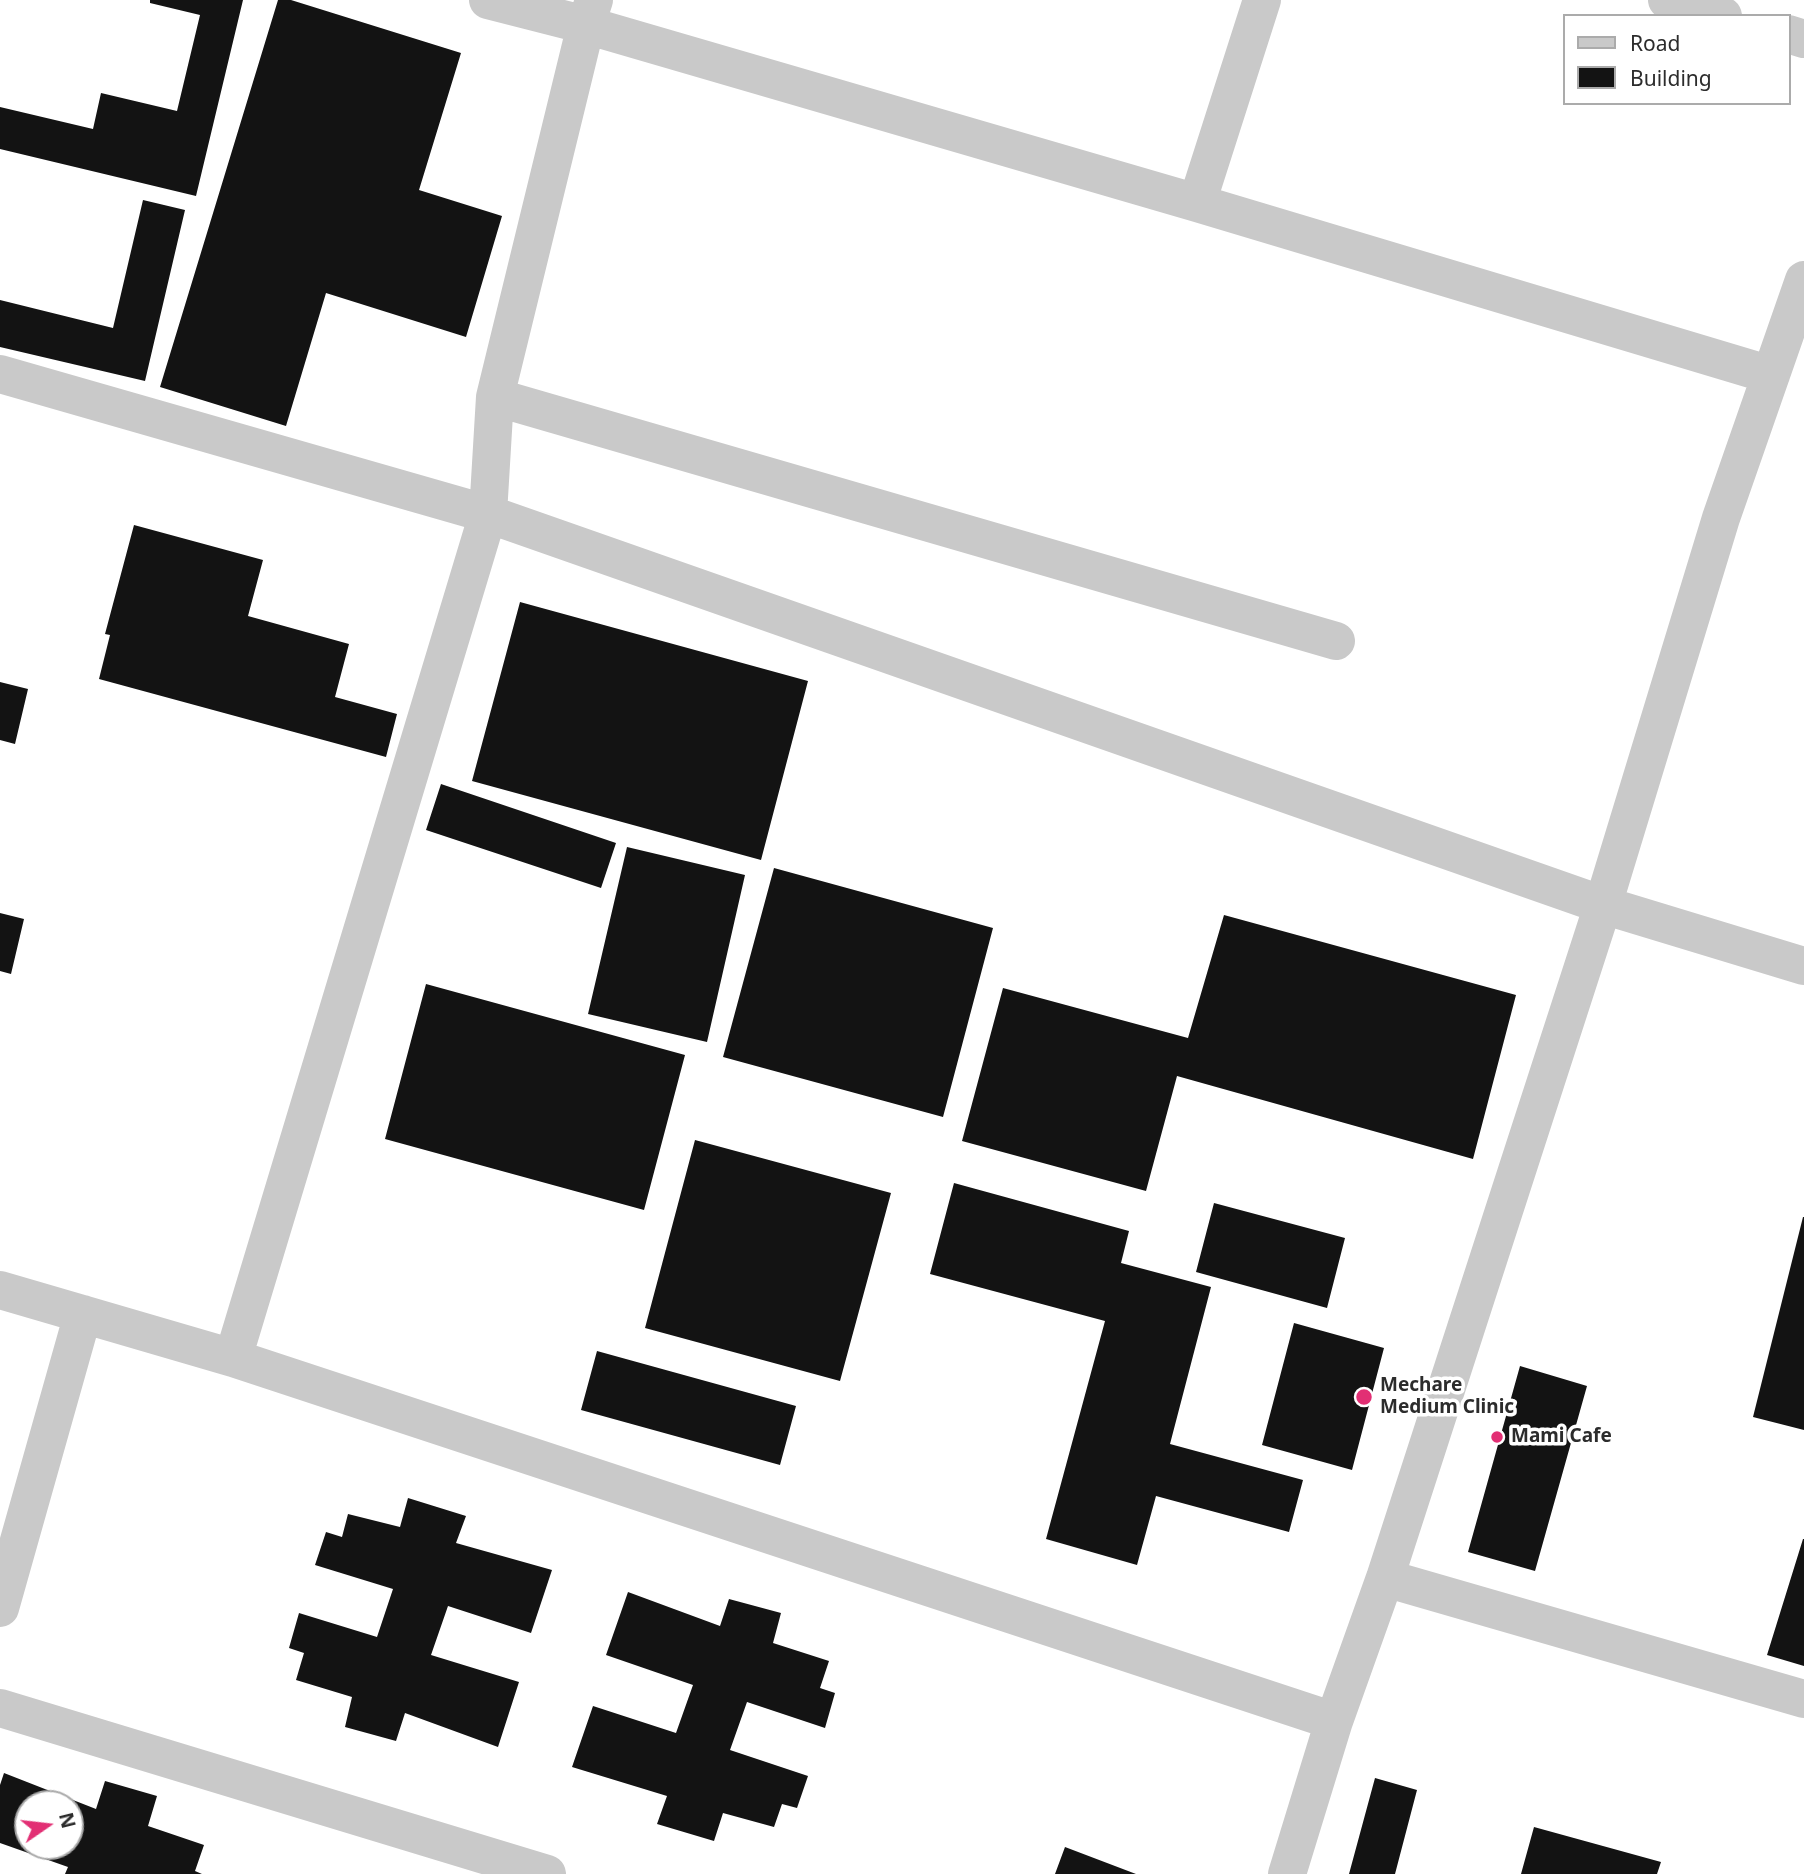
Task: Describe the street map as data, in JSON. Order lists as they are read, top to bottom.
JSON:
{
  "places": ["Mechare Medium Clinic", "Mami Cafe"],
  "legend": ["Road", "Building"],
  "north": "right"
}
